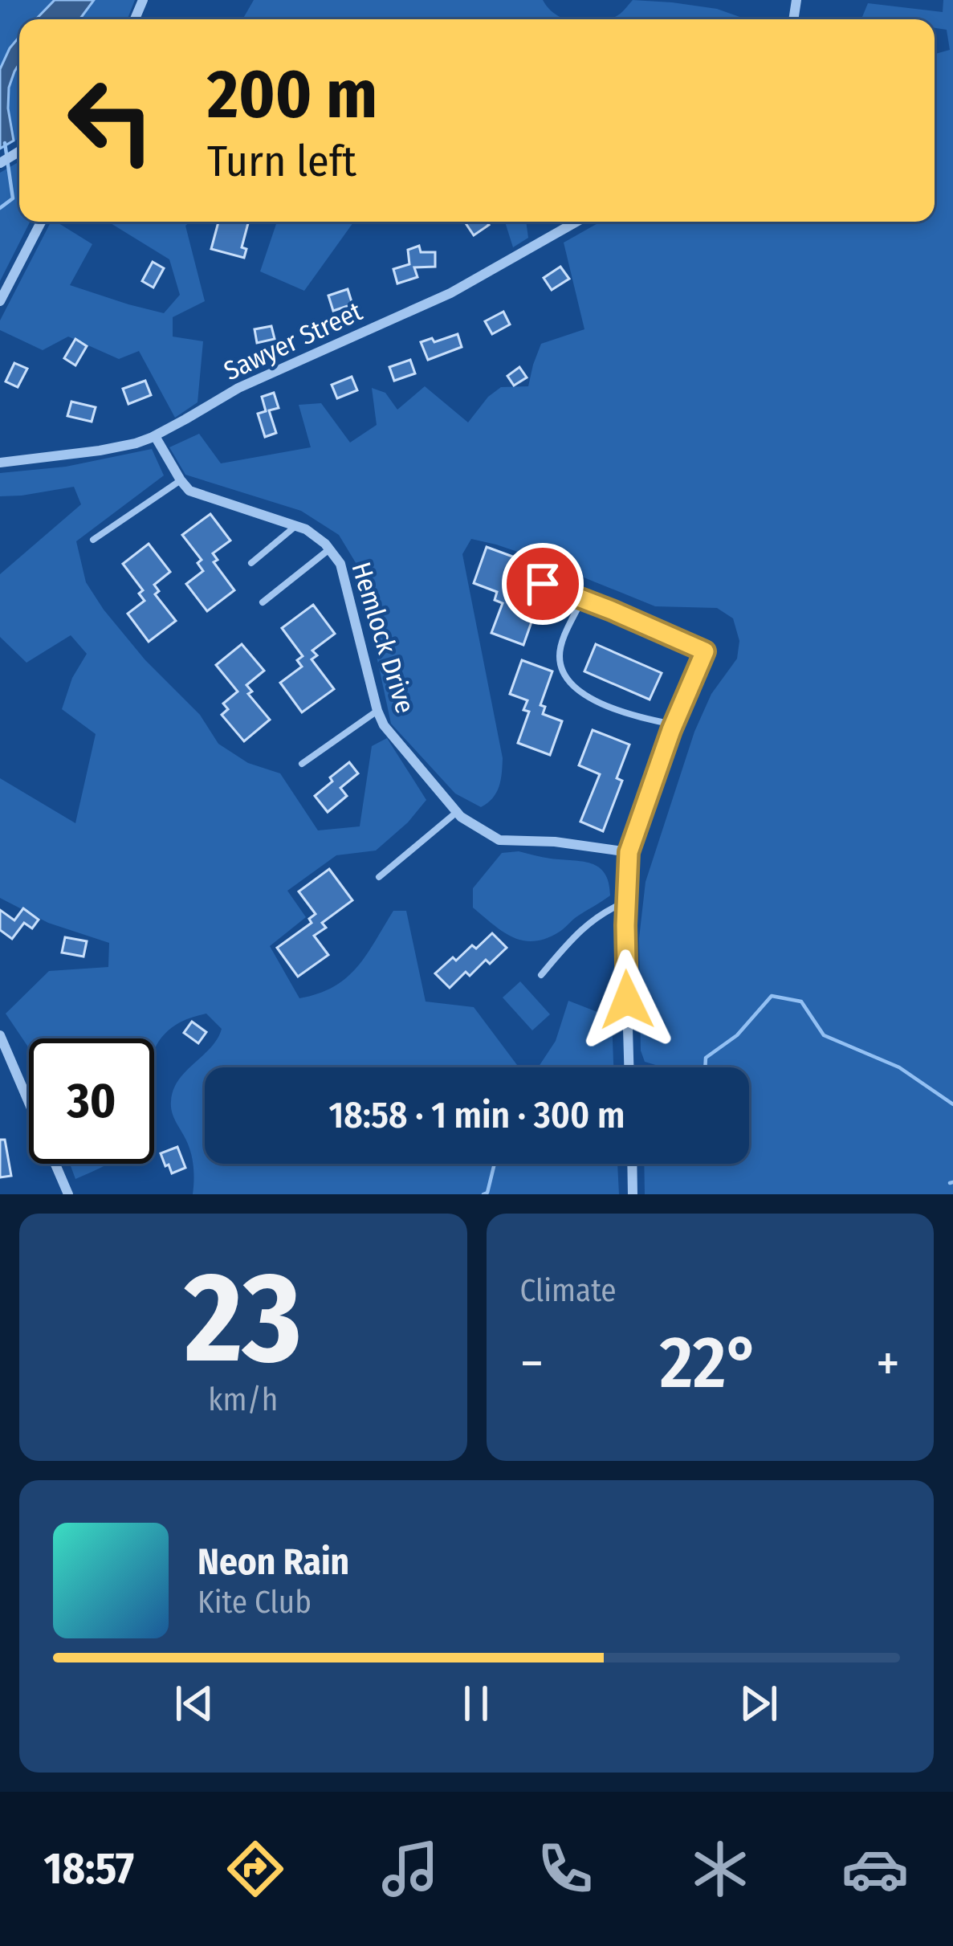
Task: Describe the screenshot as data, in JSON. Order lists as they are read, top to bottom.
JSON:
{
  "streets": {
    "street": ["Sawyer Street", "Hemlock Drive"]
  },
  "page": {
    "turn": ["200 m", "Turn left"],
    "limit": "30",
    "trip": "18:58 · 1 min · 300 m",
    "tile": [
      ["23", "km/h"],
      "Climate"
    ],
    "heat": ["−", "22°", "+"],
    "song": ["Neon Rain", "Kite Club"],
    "tabs": "18:57"
  }
}
